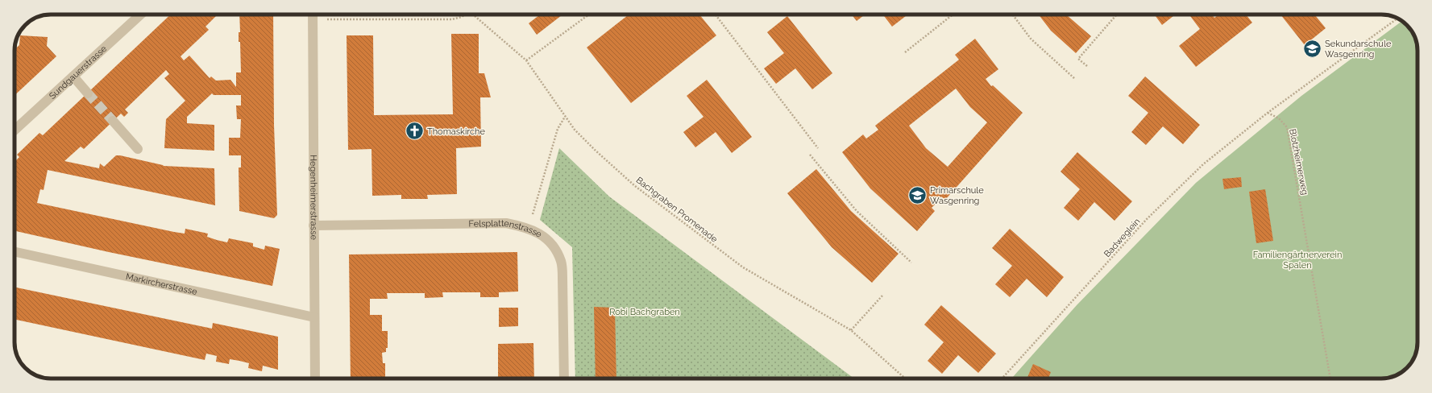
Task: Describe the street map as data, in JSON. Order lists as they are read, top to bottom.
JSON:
{
  "streets": {
    "street": [
      "Sundgauerstrasse",
      "Hegenheimerstrasse",
      "Felsplattenstrasse",
      "Markircherstrasse"
    ],
    "path": ["Blotzheimerweg", "Bachgraben Promenade", "Badweglein"]
  },
  "crossings": [
    ["Blotzheimerweg", "Badweglein"],
    ["Hegenheimerstrasse", "Felsplattenstrasse"],
    ["Hegenheimerstrasse", "Markircherstrasse"]
  ],
  "parks": ["Familiengärtnerverein Spalen", "Robi Bachgraben"],
  "places": {
    "school or university": ["Sekundarschule Wasgenring", "Primarschule Wasgenring"],
    "church": ["Thomaskirche"]
  }
}
